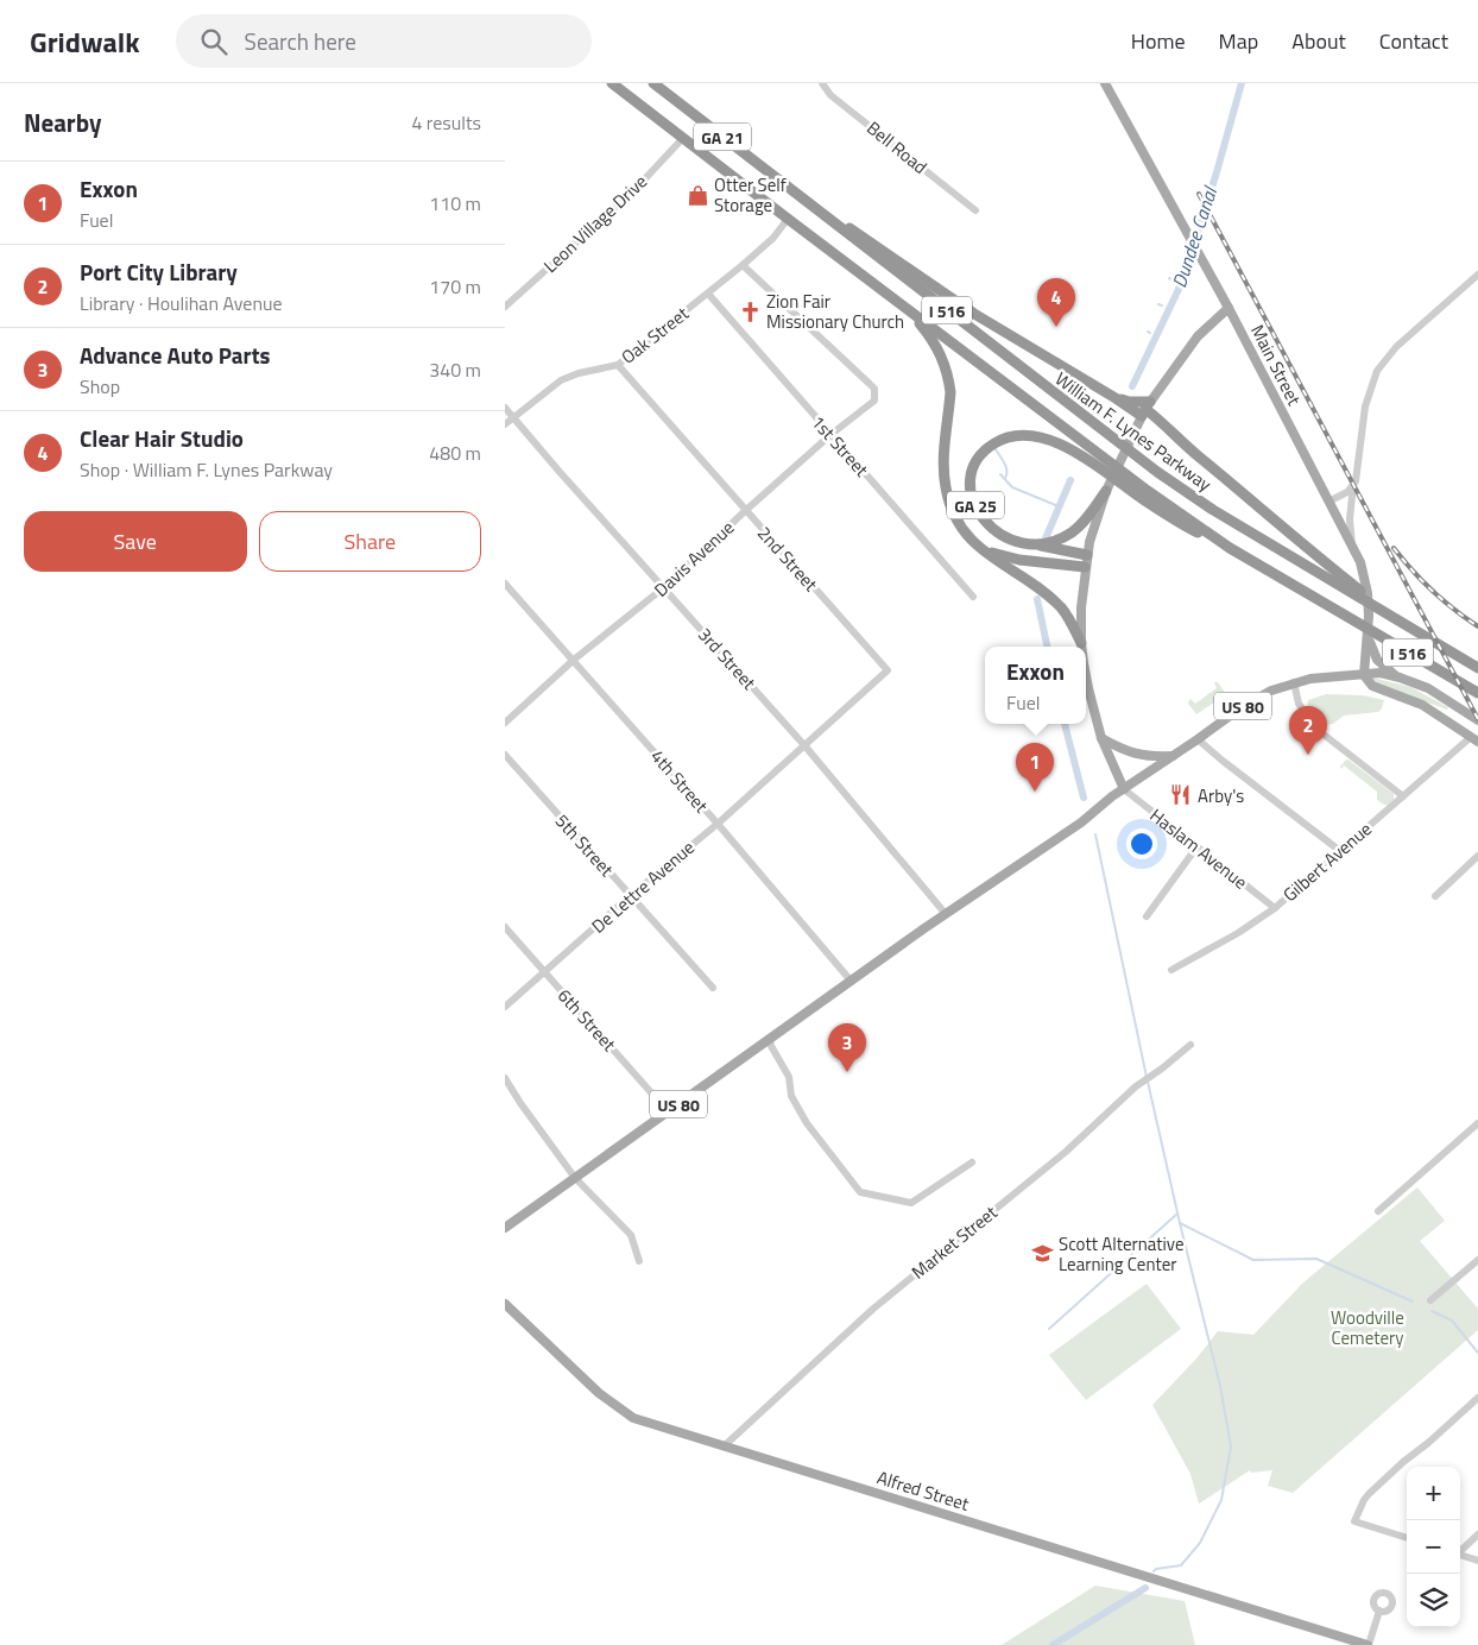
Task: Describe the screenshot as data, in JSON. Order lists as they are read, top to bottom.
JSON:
{
  "streets": {
    "highway": [
      "GA 21",
      "I 516",
      "William F. Lynes Parkway",
      "GA 25"
    ],
    "main road": ["Main Street", "US 80", "Alfred Street"],
    "street": [
      "Bell Road",
      "Leon Village Drive",
      "Oak Street",
      "1st Street",
      "Davis Avenue",
      "2nd Street",
      "3rd Street",
      "4th Street",
      "5th Street",
      "Haslam Avenue",
      "Gilbert Avenue",
      "De Lettre Avenue",
      "6th Street",
      "Market Street"
    ]
  },
  "crossings": [
    ["GA 21", "Leon Village Drive"],
    ["GA 21", "Oak Street"],
    ["GA 21", "William F. Lynes Parkway"],
    ["Oak Street", "1st Street"],
    ["Oak Street", "Davis Avenue"],
    ["Oak Street", "2nd Street"],
    ["Oak Street", "3rd Street"],
    ["Main Street", "GA 25"],
    ["Main Street", "US 80"],
    ["William F. Lynes Parkway", "GA 25"],
    ["1st Street", "Davis Avenue"],
    ["Davis Avenue", "2nd Street"],
    ["Davis Avenue", "3rd Street"],
    ["Davis Avenue", "4th Street"],
    ["2nd Street", "De Lettre Avenue"],
    ["3rd Street", "US 80"],
    ["3rd Street", "De Lettre Avenue"],
    ["US 80", "4th Street"],
    ["US 80", "Haslam Avenue"],
    ["US 80", "6th Street"],
    ["4th Street", "De Lettre Avenue"],
    ["5th Street", "De Lettre Avenue"],
    ["Haslam Avenue", "Gilbert Avenue"],
    ["De Lettre Avenue", "6th Street"],
    ["Market Street", "Alfred Street"]
  ],
  "water": ["Dundee Canal"],
  "parks": ["Woodville Cemetery"],
  "places": {
    "shop": ["Otter Self Storage"],
    "church": ["Zion Fair Missionary Church"],
    "restaurant": ["Arby's"],
    "school or university": ["Scott Alternative Learning Center"]
  },
  "page": {
    "header": "Gridwalk",
    "search": "Search here",
    "nav": [
      "Home",
      "Map",
      "About",
      "Contact"
    ],
    "heading": ["Nearby", "4 results"],
    "list": [
      {
        "mark": "1",
        "name": "Exxon",
        "note": "Fuel",
        "value": "110 m"
      },
      {
        "mark": "2",
        "name": "Port City Library",
        "note": "Library · Houlihan Avenue",
        "value": "170 m"
      },
      {
        "mark": "3",
        "name": "Advance Auto Parts",
        "note": "Shop",
        "value": "340 m"
      },
      {
        "mark": "4",
        "name": "Clear Hair Studio",
        "note": "Shop · William F. Lynes Parkway",
        "value": "480 m"
      }
    ],
    "pins": [
      "4",
      "2",
      "1",
      "3"
    ],
    "buttons": ["Save", "Share"],
    "popup": ["Exxon", "Fuel"],
    "map_buttons": ["+", "−"]
  }
}
